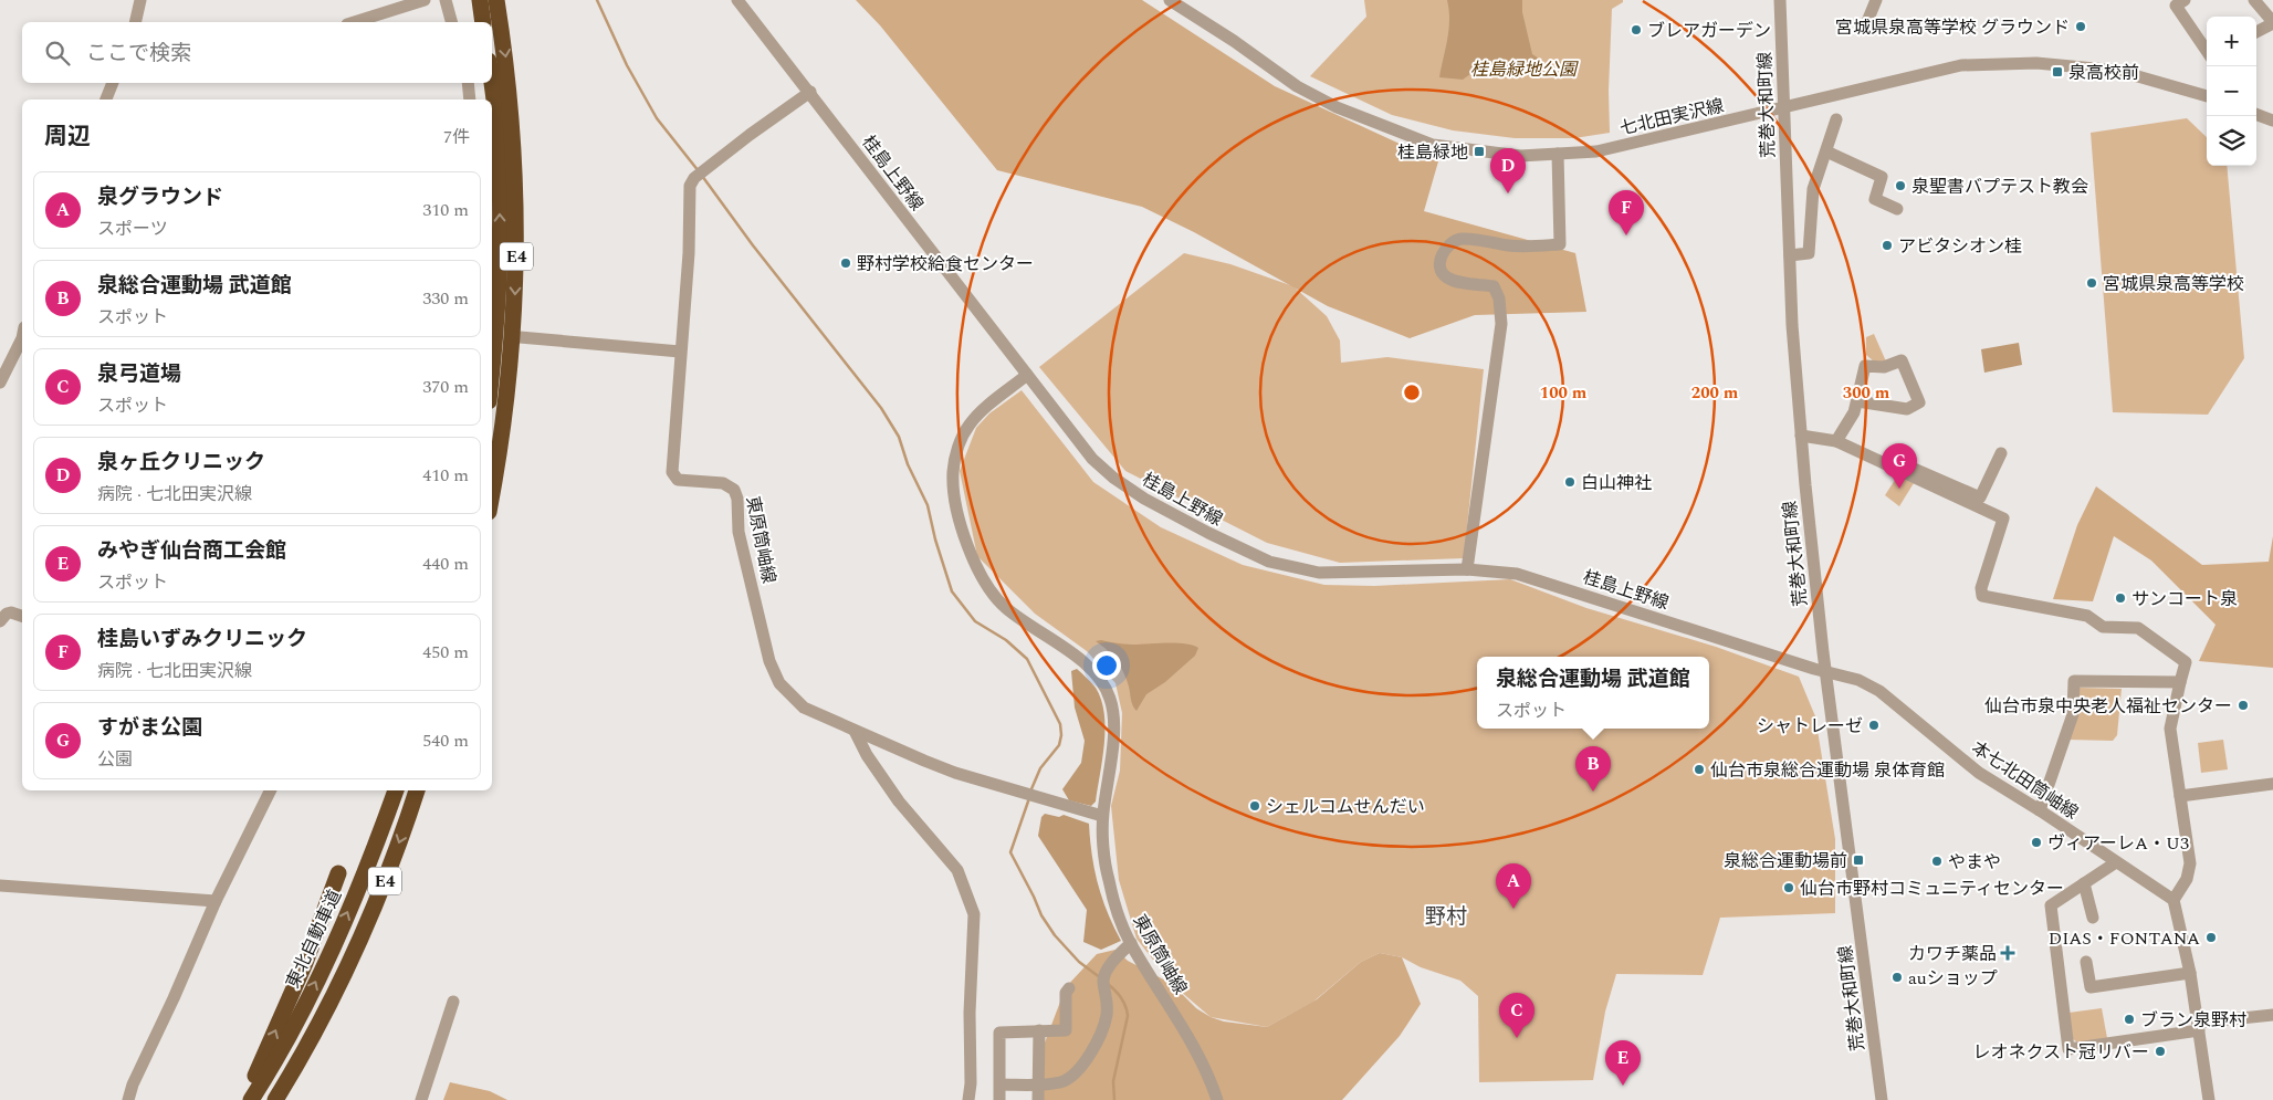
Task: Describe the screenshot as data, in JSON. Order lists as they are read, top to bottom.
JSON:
{
  "streets": {
    "highway": ["E4", "東北自動車道"],
    "street": [
      "荒巻大和町線",
      "七北田実沢線",
      "桂島上野線",
      "東原筒岫線",
      "本七北田筒岫線"
    ]
  },
  "crossings": [
    ["荒巻大和町線", "七北田実沢線"],
    ["荒巻大和町線", "桂島上野線"],
    ["荒巻大和町線", "本七北田筒岫線"],
    ["桂島上野線", "東原筒岫線"],
    ["桂島上野線", "本七北田筒岫線"]
  ],
  "districts": ["野村"],
  "parks": ["桂島緑地公園"],
  "places": {
    "other": [
      "宮城県泉高等学校 グラウンド",
      "ブレアガーデン",
      "泉聖書バプテスト教会",
      "アビタシオン桂",
      "野村学校給食センター",
      "宮城県泉高等学校",
      "白山神社",
      "サンコート泉",
      "仙台市泉中央老人福祉センター",
      "シャトレーゼ",
      "仙台市泉総合運動場 泉体育館",
      "シェルコムせんだい",
      "ヴィアーレA・U3",
      "やまや",
      "仙台市野村コミュニティセンター",
      "DIAS・FONTANA",
      "auショップ",
      "ブラン泉野村",
      "レオネクスト冠リバー"
    ],
    "transit": ["泉高校前", "桂島緑地", "泉総合運動場前"],
    "health": ["カワチ薬品"]
  },
  "page": {
    "map_buttons": ["+", "−"],
    "search": "ここで検索",
    "heading": ["周辺", "7件"],
    "pins": [
      "D",
      "F",
      "G",
      "B",
      "A",
      "C",
      "E"
    ],
    "list": [
      {
        "mark": "A",
        "name": "泉グラウンド",
        "note": "スポーツ",
        "value": "310 m"
      },
      {
        "mark": "B",
        "name": "泉総合運動場 武道館",
        "note": "スポット",
        "value": "330 m"
      },
      {
        "mark": "C",
        "name": "泉弓道場",
        "note": "スポット",
        "value": "370 m"
      },
      {
        "mark": "D",
        "name": "泉ヶ丘クリニック",
        "note": "病院 · 七北田実沢線",
        "value": "410 m"
      },
      {
        "mark": "E",
        "name": "みやぎ仙台商工会館",
        "note": "スポット",
        "value": "440 m"
      },
      {
        "mark": "F",
        "name": "桂島いずみクリニック",
        "note": "病院 · 七北田実沢線",
        "value": "450 m"
      },
      {
        "mark": "G",
        "name": "すがま公園",
        "note": "公園",
        "value": "540 m"
      }
    ],
    "popup": ["泉総合運動場 武道館", "スポット"]
  },
  "rings": ["100 m", "200 m", "300 m"]
}
